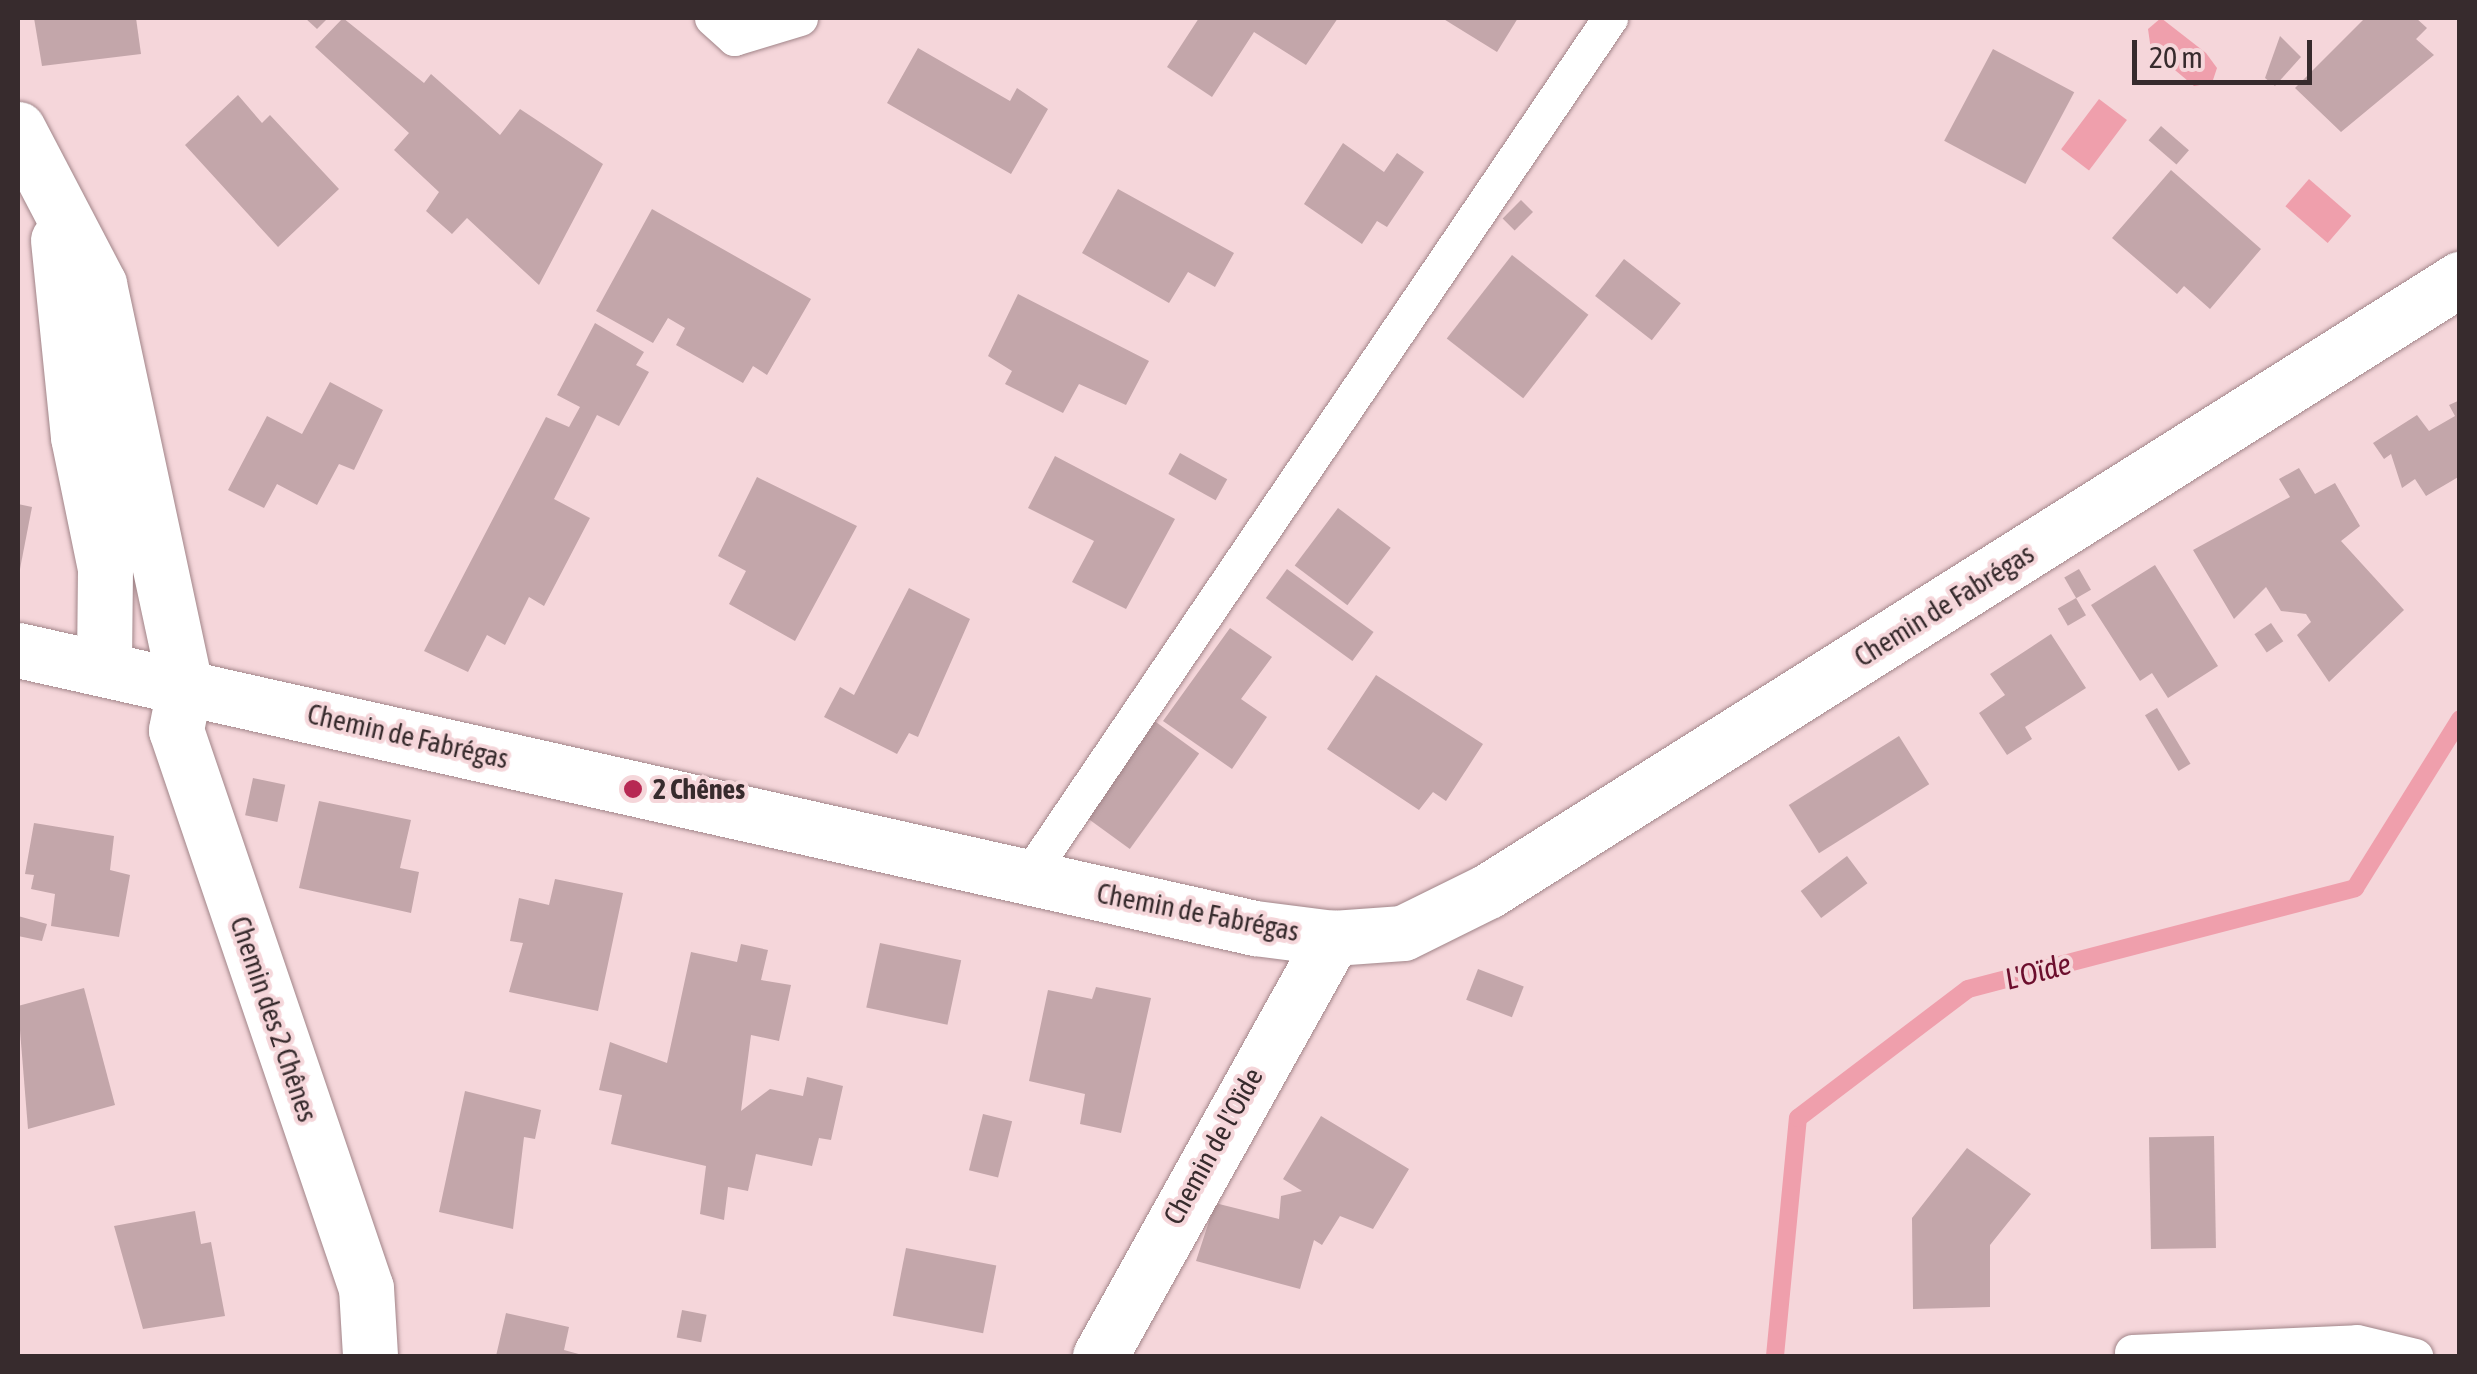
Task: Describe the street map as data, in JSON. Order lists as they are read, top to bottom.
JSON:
{
  "streets": {
    "street": ["Chemin de Fabrégas", "Chemin des 2 Chênes", "Chemin de l'Oïde"]
  },
  "crossings": [
    ["Chemin de Fabrégas", "Chemin des 2 Chênes"],
    ["Chemin de Fabrégas", "Chemin de l'Oïde"]
  ],
  "water": ["L'Oïde"],
  "places": ["2 Chênes"],
  "scale_bar": "20 m"
}
